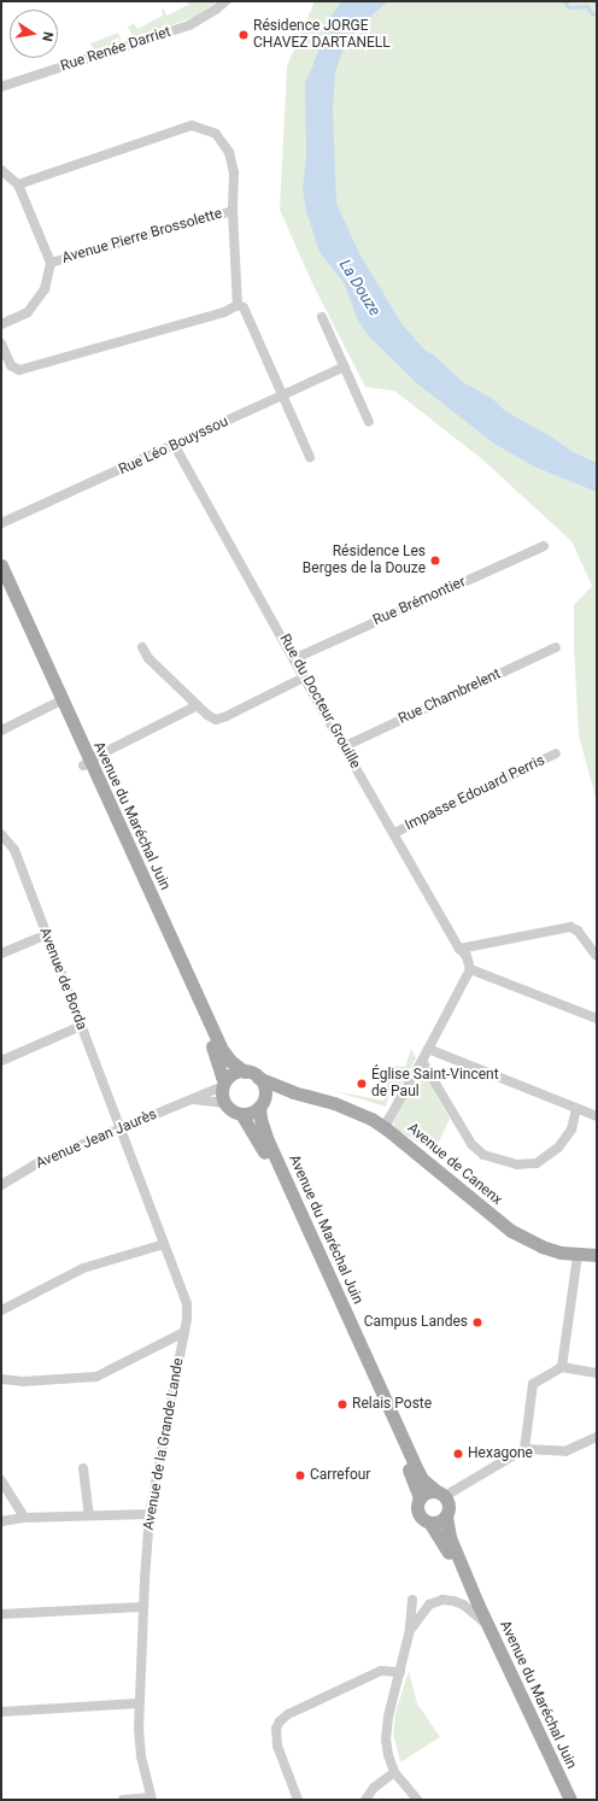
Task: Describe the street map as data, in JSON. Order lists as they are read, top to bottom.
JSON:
{
  "streets": {
    "main road": ["Avenue du Maréchal Juin", "Avenue de Canenx"],
    "street": [
      "Rue Renée Darriet",
      "Avenue Pierre Brossolette",
      "Rue Léo Bouyssou",
      "Rue Brémontier",
      "Rue Chambrelent",
      "Rue du Docteur Grouille",
      "Impasse Edouard Perris",
      "Avenue de Borda",
      "Avenue Jean Jaurès",
      "Avenue de la Grande Lande"
    ]
  },
  "crossings": [
    ["Rue Léo Bouyssou", "Rue du Docteur Grouille"],
    ["Rue Brémontier", "Rue du Docteur Grouille"],
    ["Rue Chambrelent", "Rue du Docteur Grouille"],
    ["Rue du Docteur Grouille", "Impasse Edouard Perris"],
    ["Avenue du Maréchal Juin", "Avenue Jean Jaurès"],
    ["Avenue du Maréchal Juin", "Avenue de Canenx"],
    ["Avenue de Borda", "Avenue Jean Jaurès"],
    ["Avenue de Borda", "Avenue de la Grande Lande"],
    ["Avenue Jean Jaurès", "Avenue de Canenx"],
    ["Avenue Jean Jaurès", "Avenue de la Grande Lande"]
  ],
  "water": ["La Douze"],
  "places": [
    "Résidence JORGE CHAVEZ DARTANELL",
    "Résidence Les Berges de la Douze",
    "Église Saint-Vincent de Paul",
    "Campus Landes",
    "Relais Poste",
    "Hexagone",
    "Carrefour"
  ],
  "north": "right"
}
